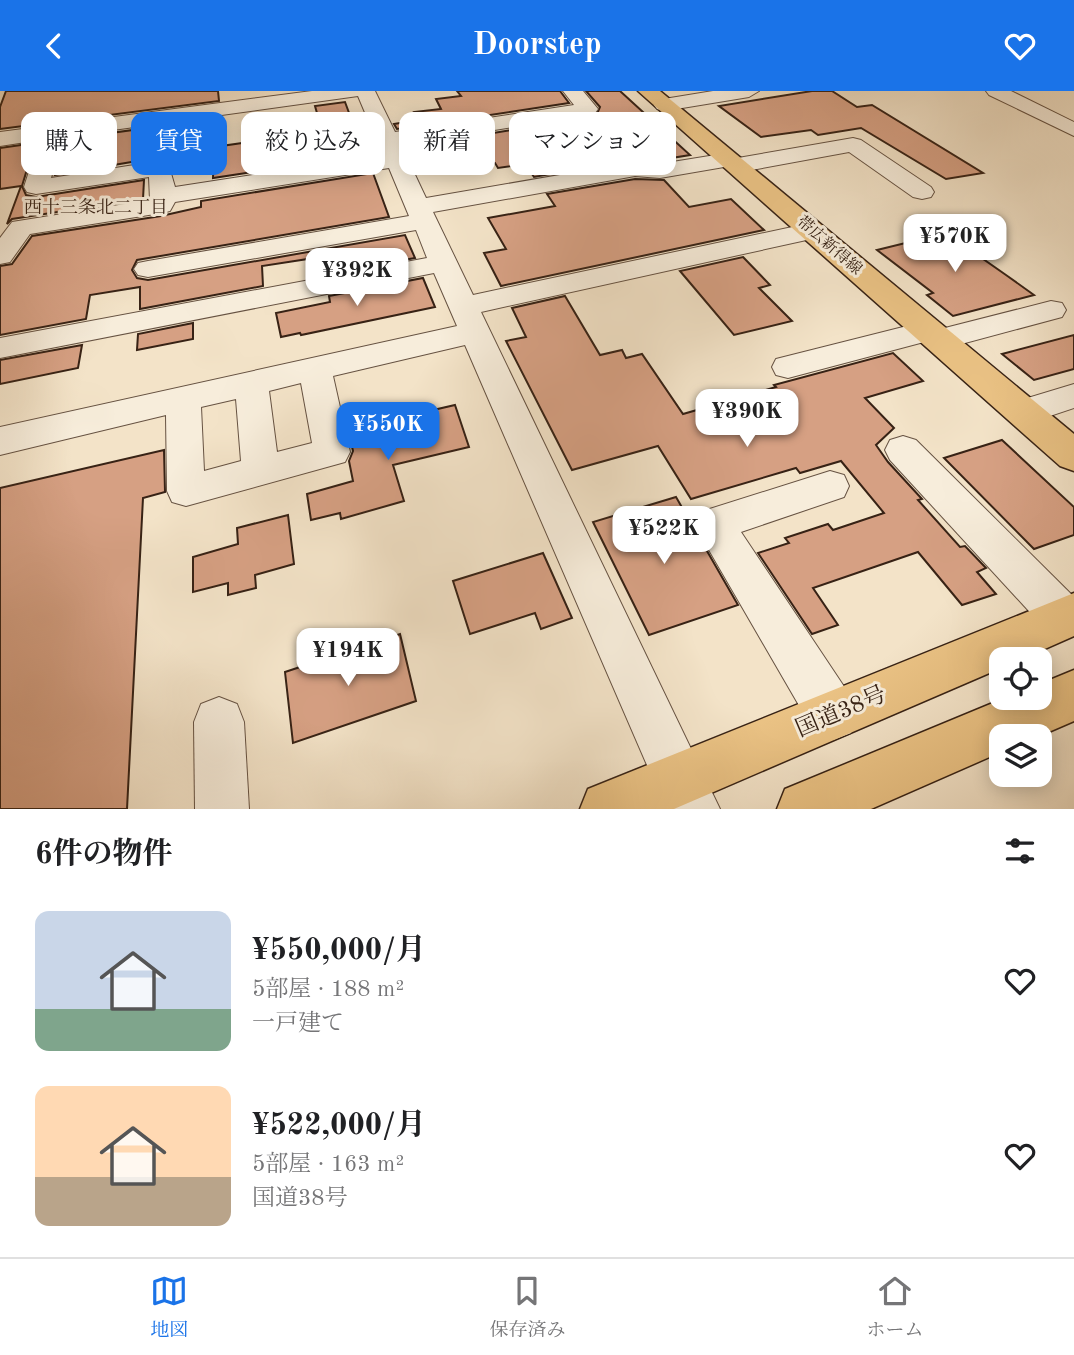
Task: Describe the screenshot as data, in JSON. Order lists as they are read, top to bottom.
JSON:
{
  "streets": {
    "main road": ["帯広新得線", "国道38号"]
  },
  "districts": ["西十三条北二丁目"],
  "page": {
    "header": "Doorstep",
    "chip": [
      "購入",
      "賃貸",
      "絞り込み",
      "新着",
      "マンション"
    ],
    "price": [
      "¥570K",
      "¥392K",
      "¥390K",
      "¥550K",
      "¥522K",
      "¥194K"
    ],
    "heading": "6件の物件",
    "list": [
      {
        "name": "¥550,000/月",
        "note": "5部屋 · 188 m² · 一戸建て"
      },
      {
        "name": "¥522,000/月",
        "note": "5部屋 · 163 m² · 国道38号"
      }
    ],
    "tabs": ["地図", "保存済み", "ホーム"]
  }
}
